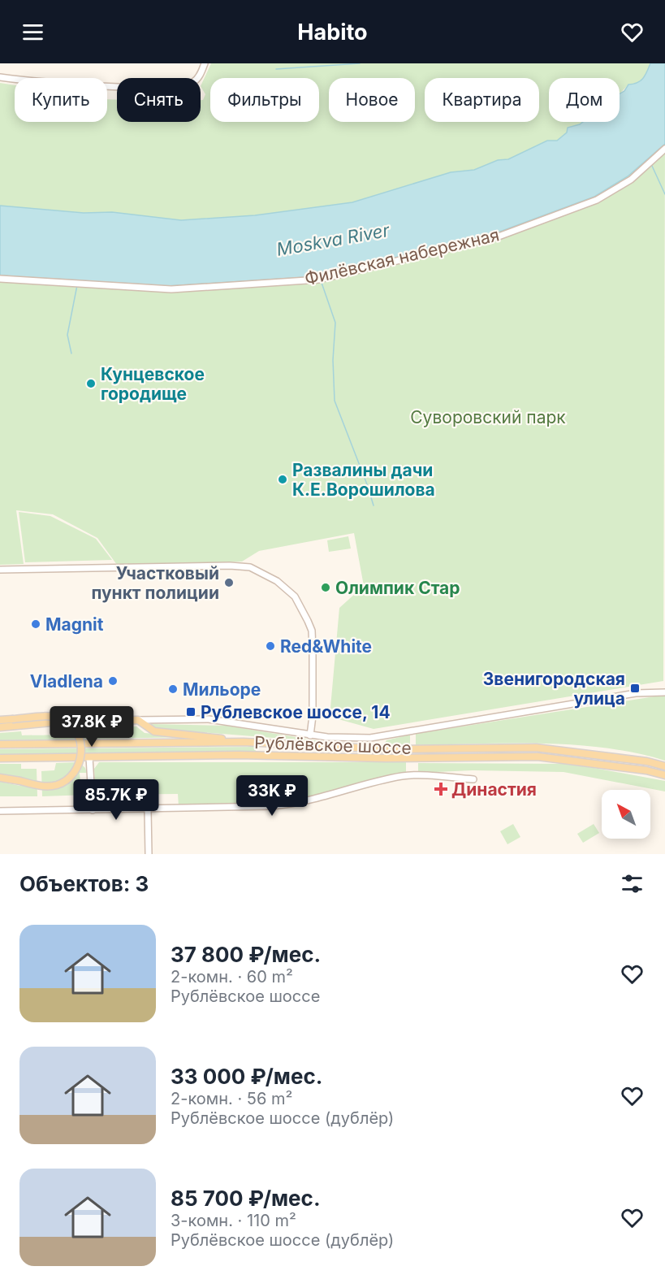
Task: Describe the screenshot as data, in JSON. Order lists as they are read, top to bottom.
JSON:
{
  "streets": {
    "main road": ["Рублёвское шоссе"],
    "street": ["Филёвская набережная"]
  },
  "water": ["Moskva River"],
  "parks": ["Суворовский парк"],
  "places": {
    "other": [
      "Кунцевское городище",
      "Развалины дачи К.Е.Ворошилова",
      "Участковый пункт полиции",
      "Олимпик Стар",
      "Magnit",
      "Red&White",
      "Vladlena",
      "Мильоре"
    ],
    "transit": ["Звенигородская улица", "Рублевское шоссе, 14"],
    "health": ["Династия"]
  },
  "north": "top left",
  "page": {
    "header": "Habito",
    "chip": [
      "Купить",
      "Снять",
      "Фильтры",
      "Новое",
      "Квартира",
      "Дом"
    ],
    "price": ["37.8K ₽", "33K ₽", "85.7K ₽"],
    "heading": "Объектов: 3",
    "list": [
      {
        "name": "37 800 ₽/мес.",
        "note": "2-комн. · 60 m² · Рублёвское шоссе"
      },
      {
        "name": "33 000 ₽/мес.",
        "note": "2-комн. · 56 m² · Рублёвское шоссе (дублёр)"
      },
      {
        "name": "85 700 ₽/мес.",
        "note": "3-комн. · 110 m² · Рублёвское шоссе (дублёр)"
      }
    ]
  }
}
